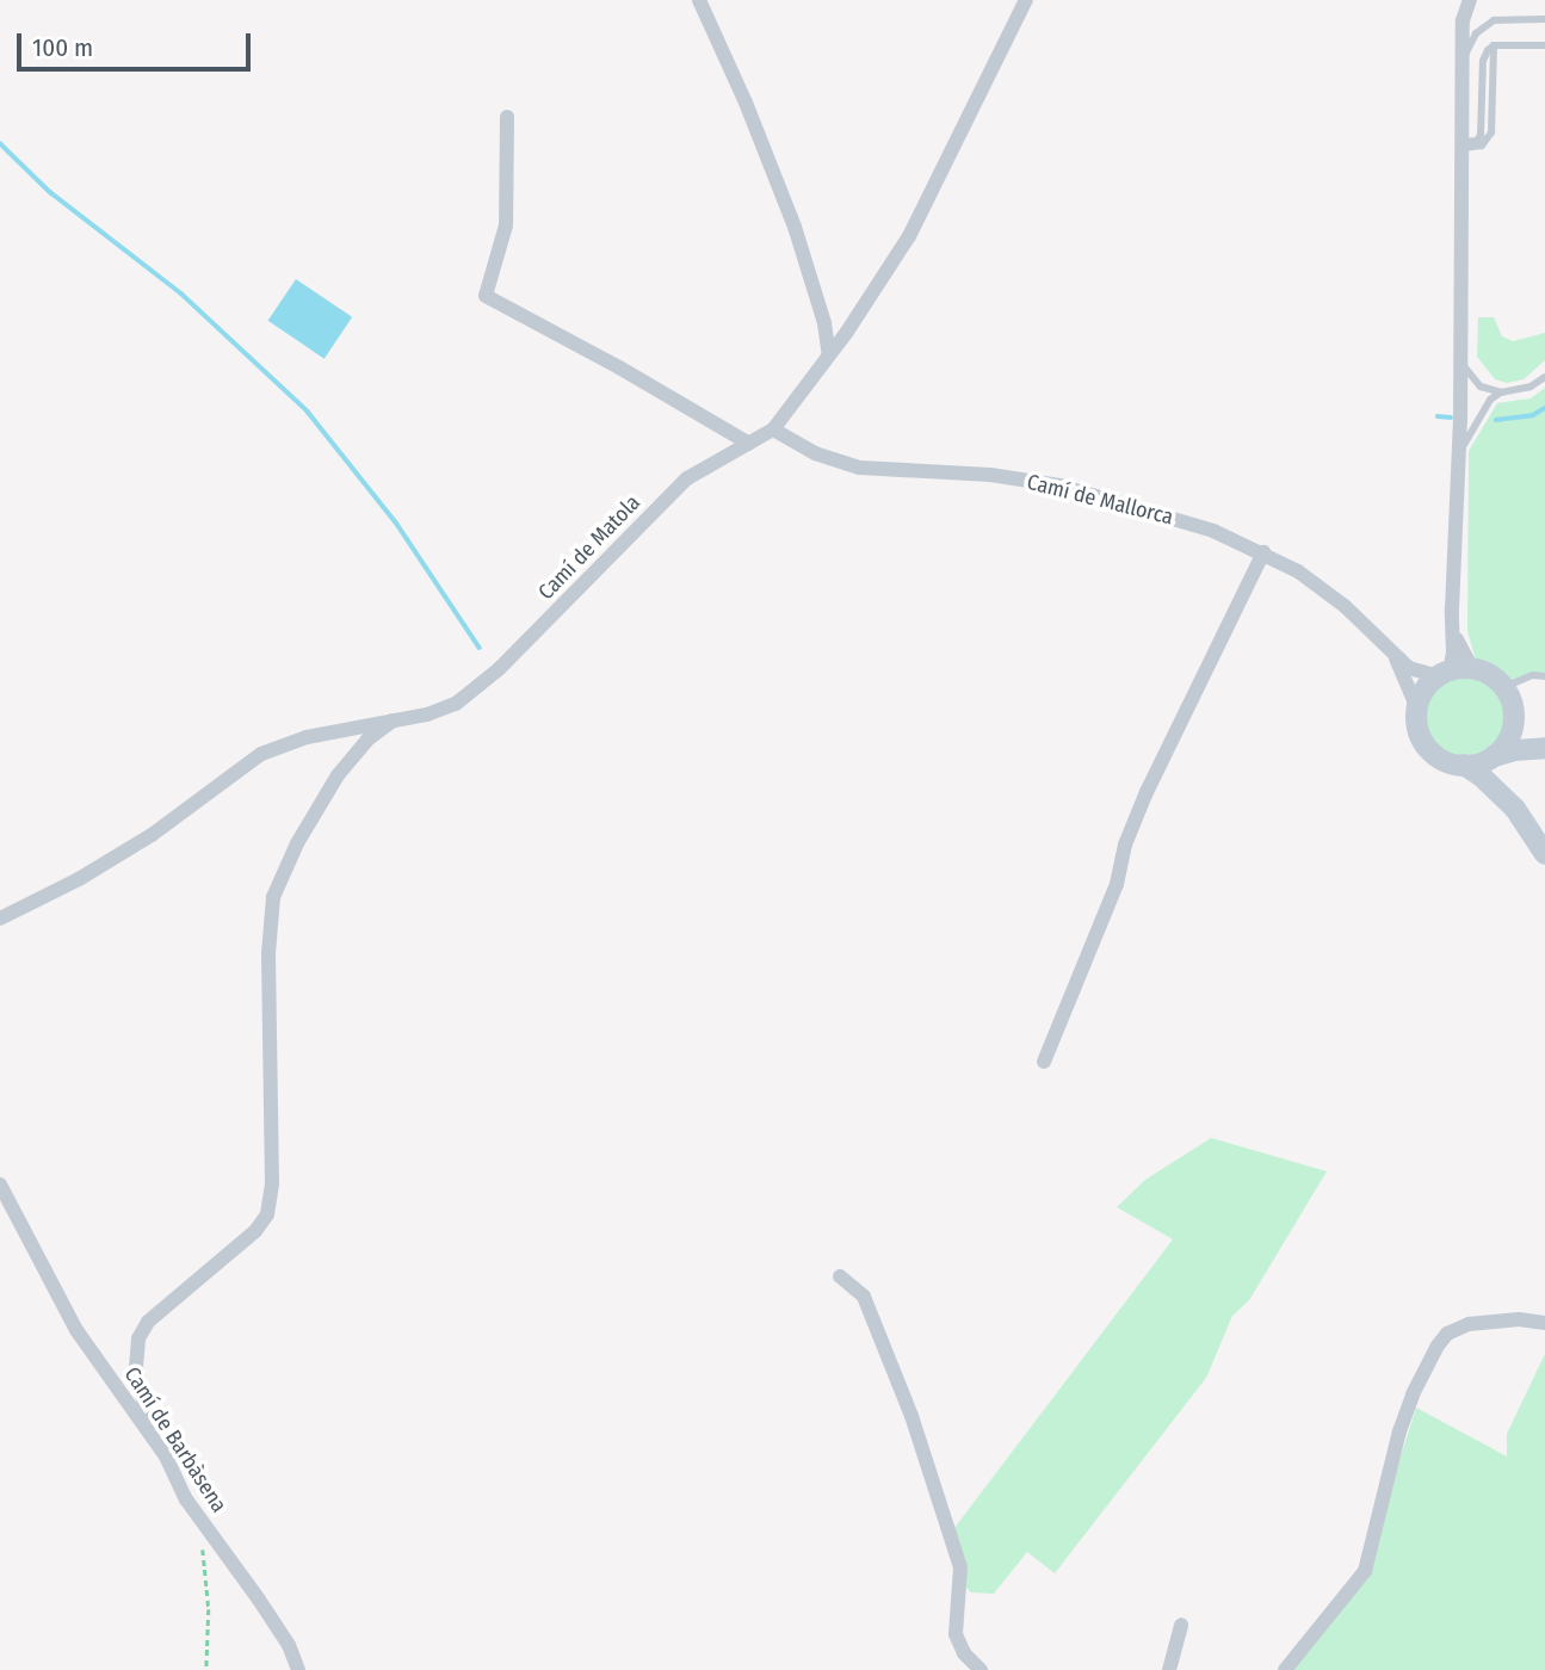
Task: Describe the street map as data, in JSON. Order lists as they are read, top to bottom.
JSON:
{
  "streets": {
    "street": ["Camí de Mallorca", "Camí de Matola", "Camí de Barbàsena"]
  },
  "crossings": [
    ["Camí de Mallorca", "Camí de Matola"]
  ],
  "scale_bar": "100 m"
}
